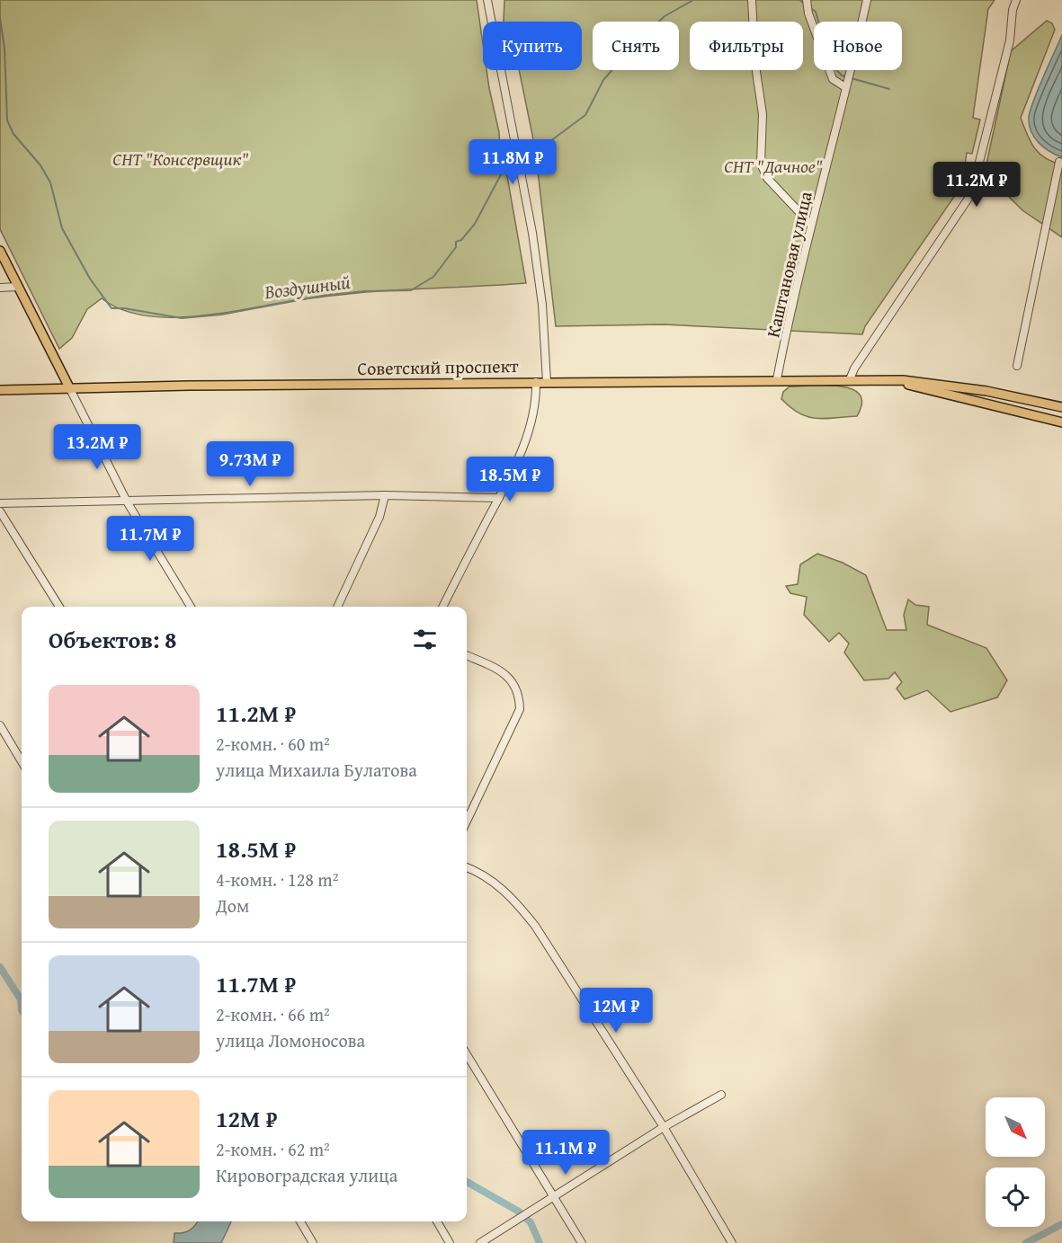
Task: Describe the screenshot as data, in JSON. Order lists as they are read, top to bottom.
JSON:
{
  "streets": {
    "main road": ["Советский проспект"],
    "street": ["Каштановая улица"]
  },
  "crossings": [
    ["Каштановая улица", "Советский проспект"]
  ],
  "water": ["Воздушный"],
  "parks": ["СНТ \"Консервщик\"", "СНТ \"Дачное\""],
  "north": "bottom right",
  "page": {
    "chip": [
      "Купить",
      "Снять",
      "Фильтры",
      "Новое"
    ],
    "price": [
      "11.8M ₽",
      "11.2M ₽",
      "13.2M ₽",
      "9.73M ₽",
      "18.5M ₽",
      "11.7M ₽",
      "12M ₽",
      "11.1M ₽"
    ],
    "heading": "Объектов: 8",
    "list": [
      {
        "name": "11.2M ₽",
        "note": "2-комн. · 60 m² · улица Михаила Булатова"
      },
      {
        "name": "18.5M ₽",
        "note": "4-комн. · 128 m² · Дом"
      },
      {
        "name": "11.7M ₽",
        "note": "2-комн. · 66 m² · улица Ломоносова"
      },
      {
        "name": "12M ₽",
        "note": "2-комн. · 62 m² · Кировоградская улица"
      }
    ]
  }
}
